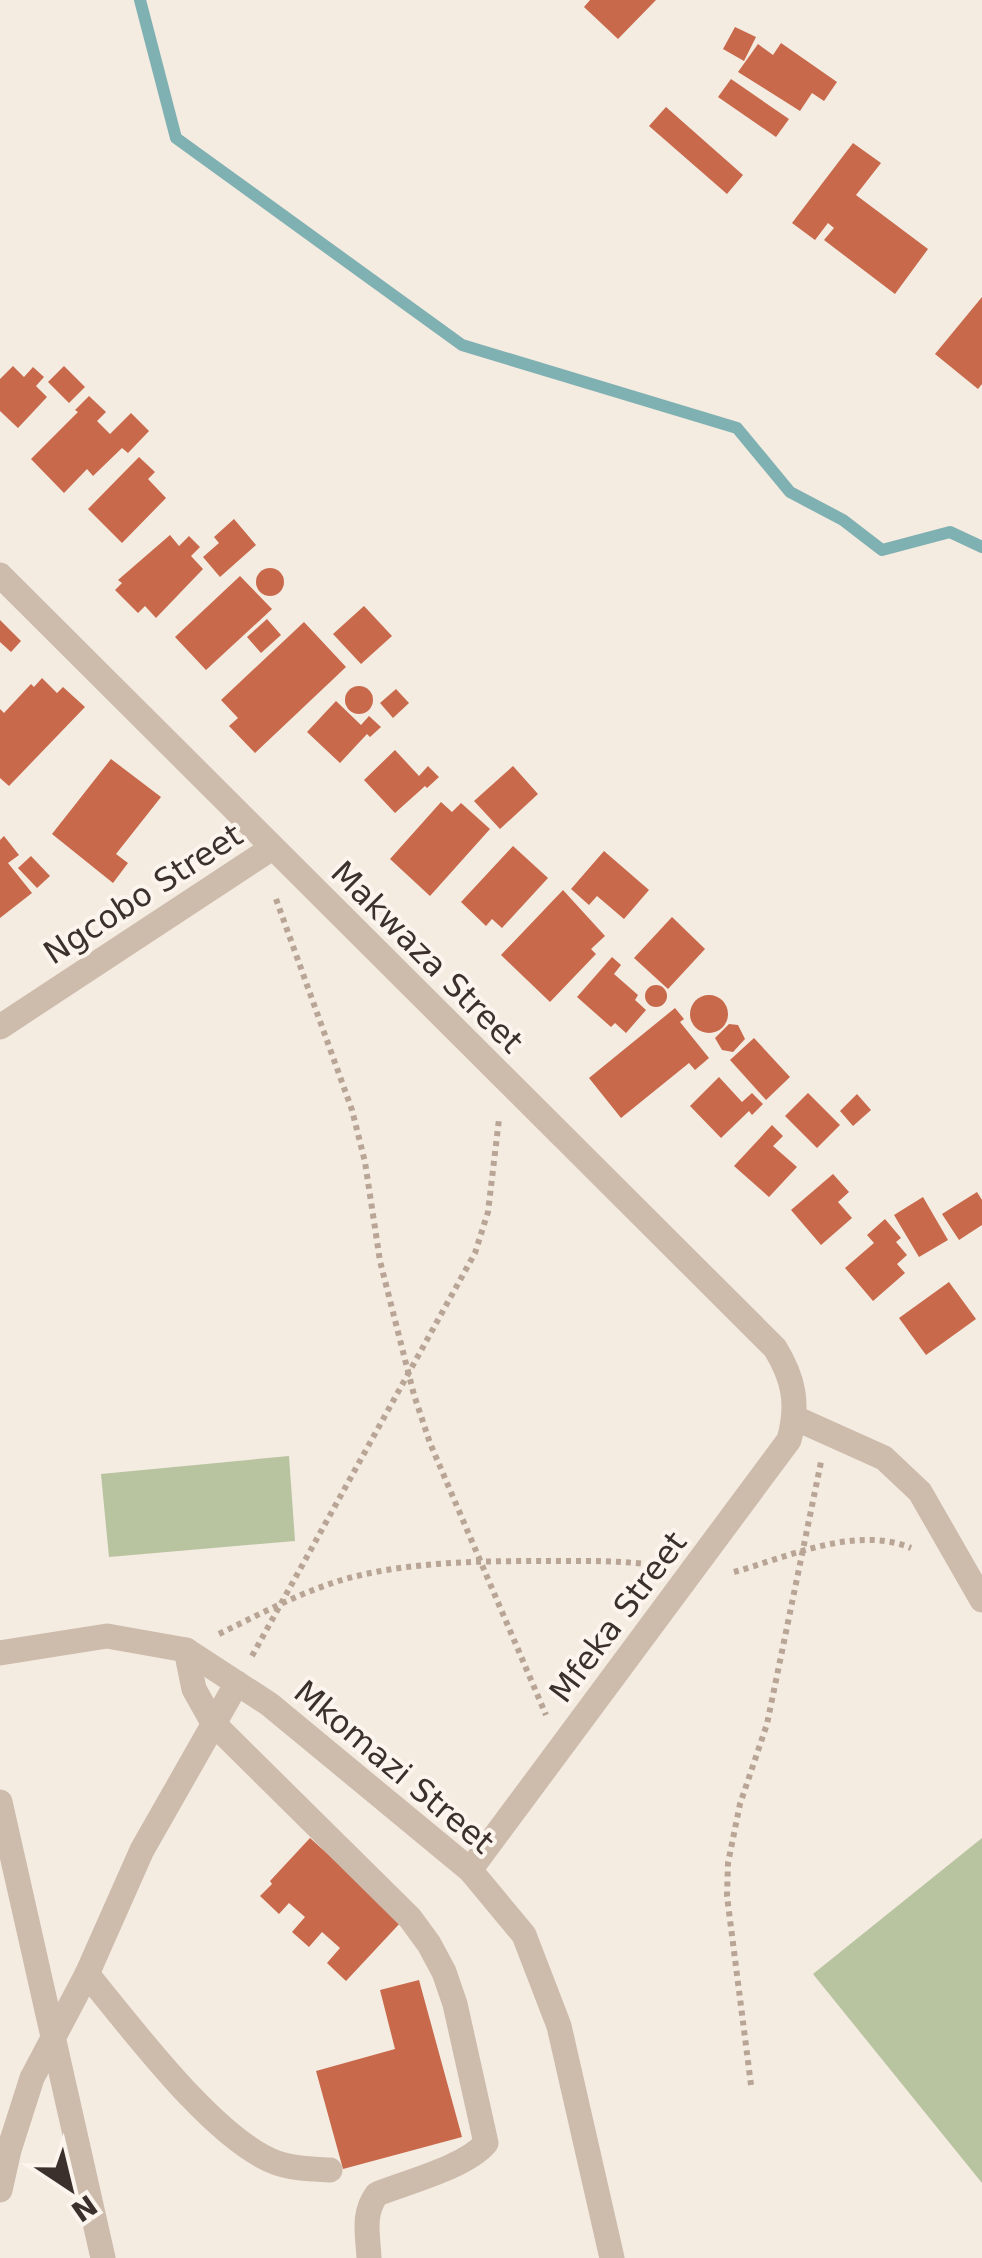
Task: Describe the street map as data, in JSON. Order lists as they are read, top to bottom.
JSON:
{
  "streets": {
    "street": [
      "Ngcobo Street",
      "Makwaza Street",
      "Mfeka Street",
      "Mkomazi Street"
    ]
  },
  "crossings": [
    ["Ngcobo Street", "Makwaza Street"],
    ["Makwaza Street", "Mfeka Street"],
    ["Mfeka Street", "Mkomazi Street"]
  ],
  "north": "bottom right"
}
